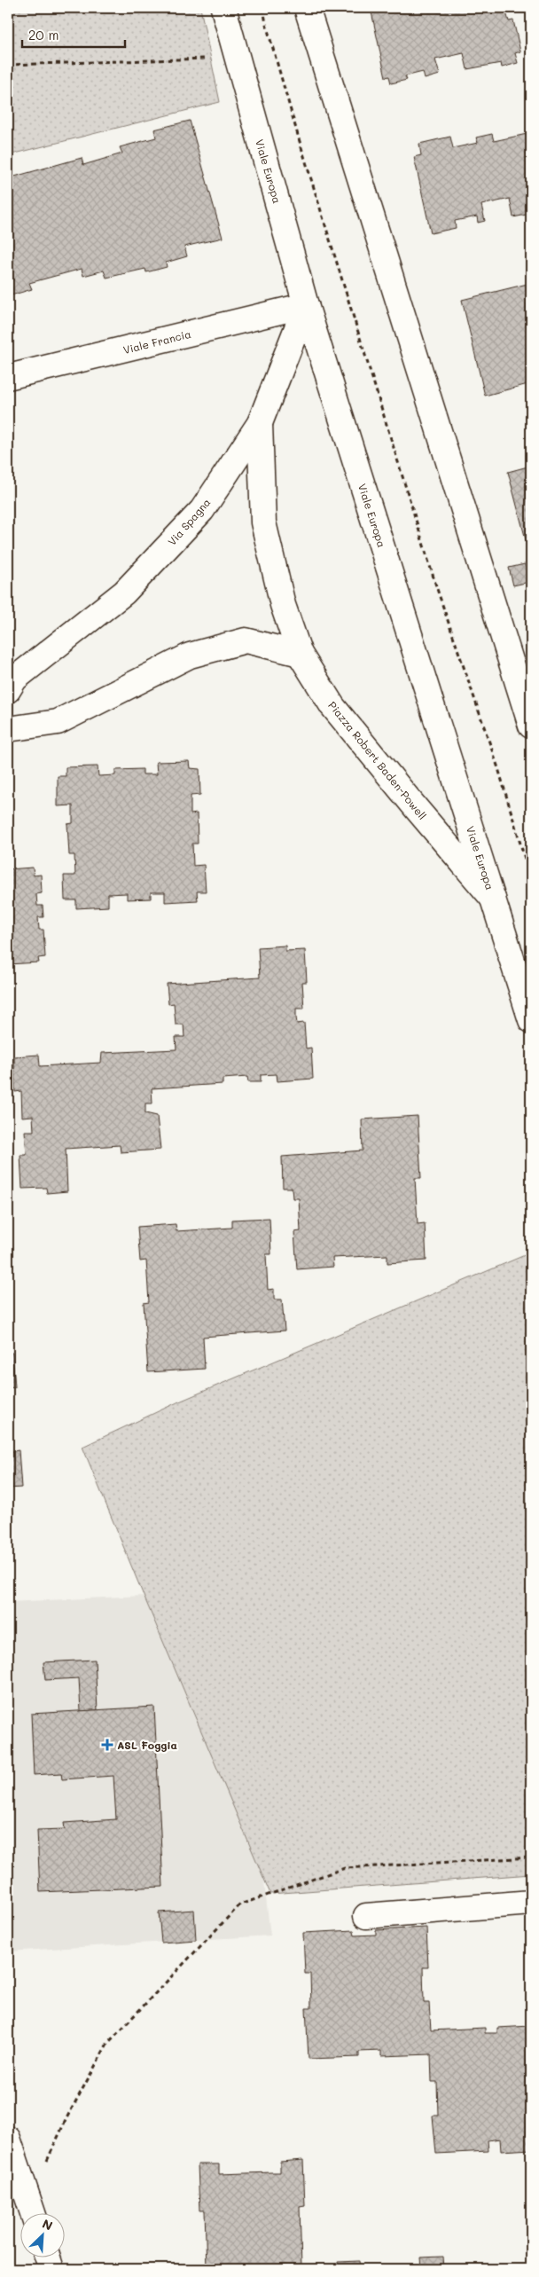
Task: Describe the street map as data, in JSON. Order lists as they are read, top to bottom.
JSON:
{
  "streets": {
    "street": [
      "Viale Europa",
      "Viale Francia",
      "Via Spagna",
      "Piazza Robert Baden-Powell"
    ]
  },
  "crossings": [
    ["Viale Europa", "Viale Francia"],
    ["Viale Europa", "Via Spagna"],
    ["Viale Europa", "Piazza Robert Baden-Powell"],
    ["Viale Francia", "Via Spagna"],
    ["Via Spagna", "Piazza Robert Baden-Powell"]
  ],
  "places": {
    "health": ["ASL Foggia"]
  },
  "scale_bar": "20 m",
  "north": "top right"
}
